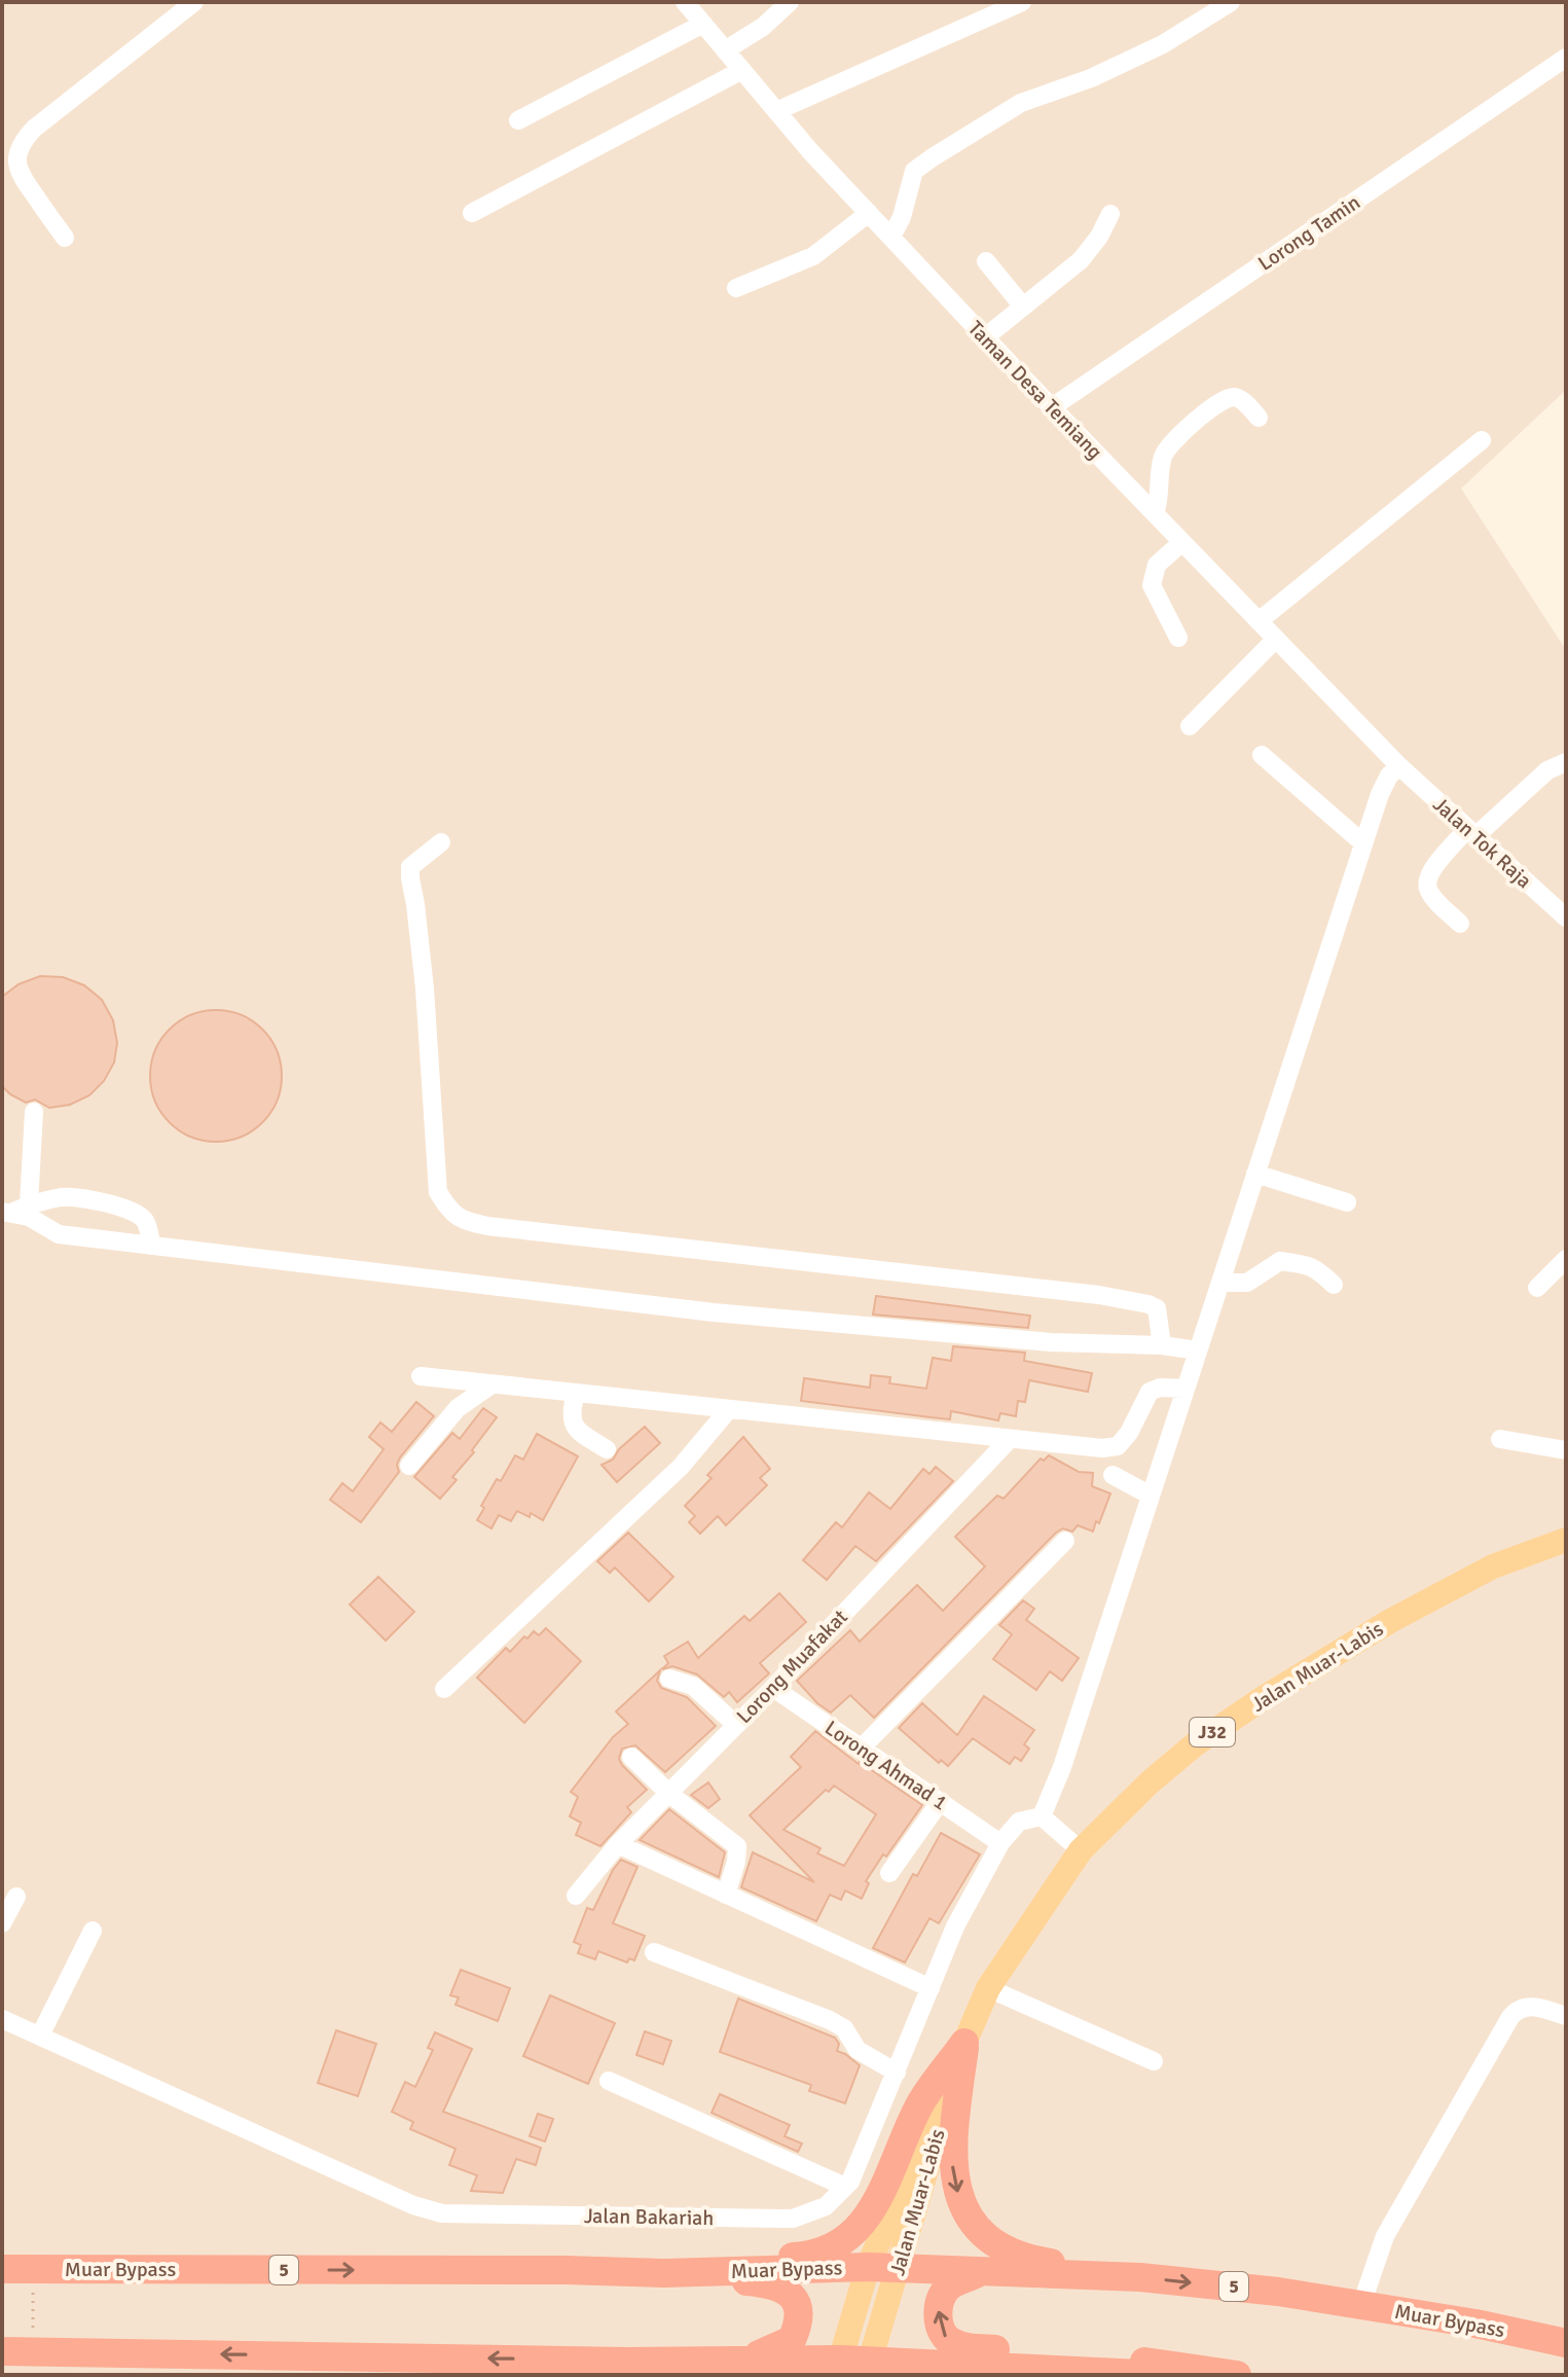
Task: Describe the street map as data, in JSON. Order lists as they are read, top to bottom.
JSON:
{
  "streets": {
    "highway": ["Muar Bypass", "5"],
    "main road": ["Jalan Muar-Labis", "J32"],
    "street": [
      "Lorong Tamin",
      "Taman Desa Temiang",
      "Jalan Tok Raja",
      "Lorong Muafakat",
      "Lorong Ahmad 1",
      "Jalan Bakariah"
    ]
  },
  "crossings": [
    ["Lorong Tamin", "Taman Desa Temiang"],
    ["Taman Desa Temiang", "Jalan Tok Raja"],
    ["Lorong Muafakat", "Lorong Ahmad 1"],
    ["Jalan Muar-Labis", "Muar Bypass"],
    ["Lorong Ahmad 1", "Jalan Bakariah"]
  ]
}
